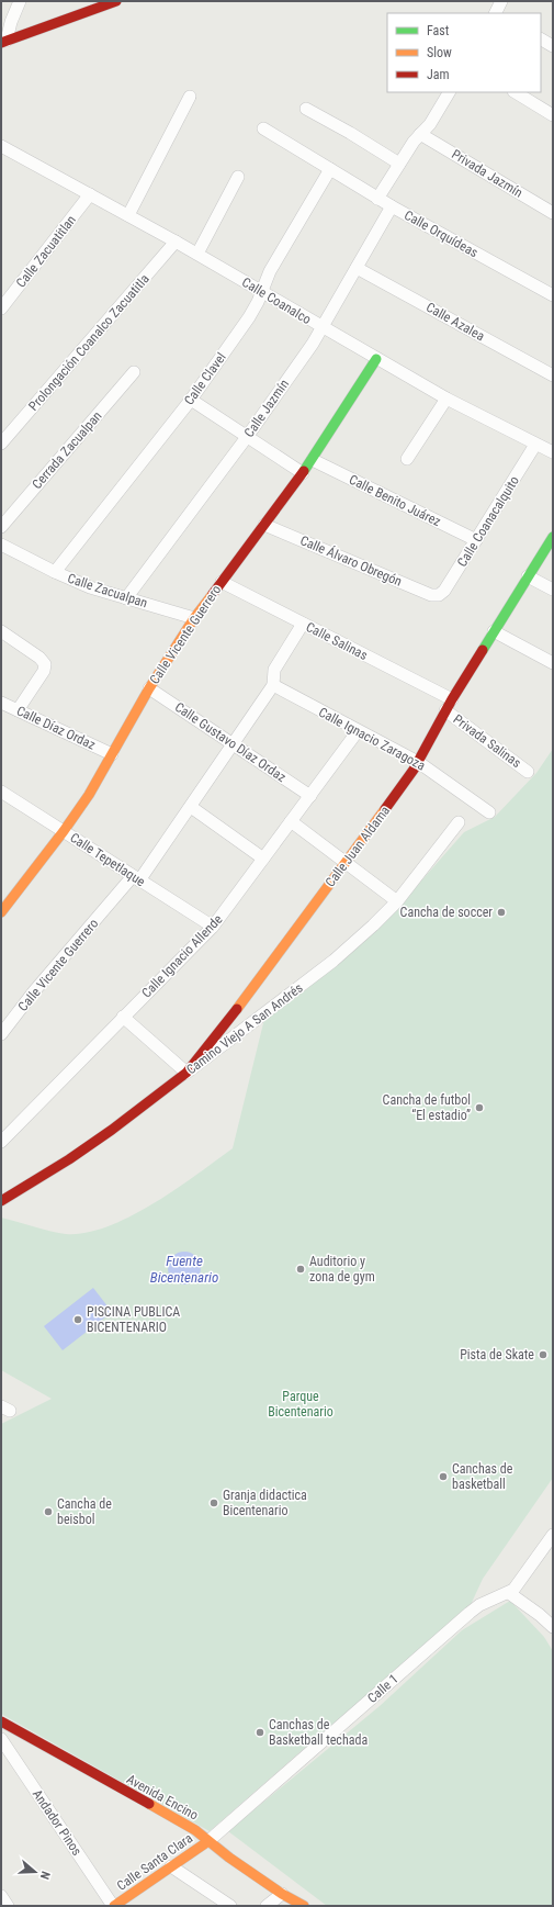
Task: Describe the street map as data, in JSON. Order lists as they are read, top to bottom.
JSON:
{
  "streets": {
    "street": [
      "Privada Jazmín",
      "Calle Orquídeas",
      "Calle Zacuatitlan",
      "Calle Coanalco",
      "Calle Azalea",
      "Prolongación Coanalco Zacuatitla",
      "Calle Clavel",
      "Calle Jazmín",
      "Cerrada Zacualpan",
      "Calle Benito Juárez",
      "Calle Coanacalquito",
      "Calle Álvaro Obregón",
      "Calle Zacualpan",
      "Calle Vicente Guerrero",
      "Calle Salinas",
      "Calle Díaz Ordaz",
      "Calle Ignacio Zaragoza",
      "Privada Salinas",
      "Calle Gustavo Díaz Ordaz",
      "Calle Juan Aldama",
      "Calle Tepetlaque",
      "Calle Ignacio Allende",
      "Camino Viejo A San Andrés",
      "Calle 1",
      "Avenida Encino",
      "Andador Pinos",
      "Calle Santa Clara"
    ]
  },
  "crossings": [
    ["Calle Orquídeas", "Calle Clavel"],
    ["Calle Orquídeas", "Calle Jazmín"],
    ["Calle Zacuatitlan", "Calle Coanalco"],
    ["Calle Coanalco", "Prolongación Coanalco Zacuatitla"],
    ["Calle Coanalco", "Calle Clavel"],
    ["Calle Coanalco", "Calle Jazmín"],
    ["Calle Coanalco", "Calle Coanacalquito"],
    ["Calle Coanalco", "Calle Vicente Guerrero"],
    ["Calle Azalea", "Calle Jazmín"],
    ["Calle Clavel", "Calle Zacualpan"],
    ["Calle Jazmín", "Calle Zacualpan"],
    ["Calle Benito Juárez", "Calle Coanacalquito"],
    ["Calle Benito Juárez", "Calle Vicente Guerrero"],
    ["Calle Coanacalquito", "Calle Álvaro Obregón"],
    ["Calle Álvaro Obregón", "Calle Vicente Guerrero"],
    ["Calle Zacualpan", "Calle Vicente Guerrero"],
    ["Calle Vicente Guerrero", "Calle Salinas"],
    ["Calle Vicente Guerrero", "Calle Díaz Ordaz"],
    ["Calle Vicente Guerrero", "Calle Gustavo Díaz Ordaz"],
    ["Calle Vicente Guerrero", "Calle Tepetlaque"],
    ["Calle Salinas", "Calle Juan Aldama"],
    ["Calle Ignacio Zaragoza", "Calle Juan Aldama"],
    ["Calle Ignacio Zaragoza", "Calle Ignacio Allende"],
    ["Privada Salinas", "Calle Juan Aldama"],
    ["Calle Gustavo Díaz Ordaz", "Calle Ignacio Allende"],
    ["Calle Juan Aldama", "Camino Viejo A San Andrés"],
    ["Calle Tepetlaque", "Calle Ignacio Allende"],
    ["Calle 1", "Avenida Encino"],
    ["Calle 1", "Calle Santa Clara"],
    ["Avenida Encino", "Calle Santa Clara"],
    ["Andador Pinos", "Calle Santa Clara"]
  ],
  "water": ["Fuente Bicentenario"],
  "parks": ["Parque Bicentenario"],
  "places": [
    "Cancha de soccer",
    "Cancha de futbol “El estadio”",
    "Auditorio y zona de gym",
    "PISCINA PUBLICA BICENTENARIO",
    "Pista de Skate",
    "Canchas de basketball",
    "Granja didactica Bicentenario",
    "Cancha de beisbol",
    "Canchas de Basketball techada"
  ],
  "legend": ["Fast", "Slow", "Jam"],
  "north": "right"
}
